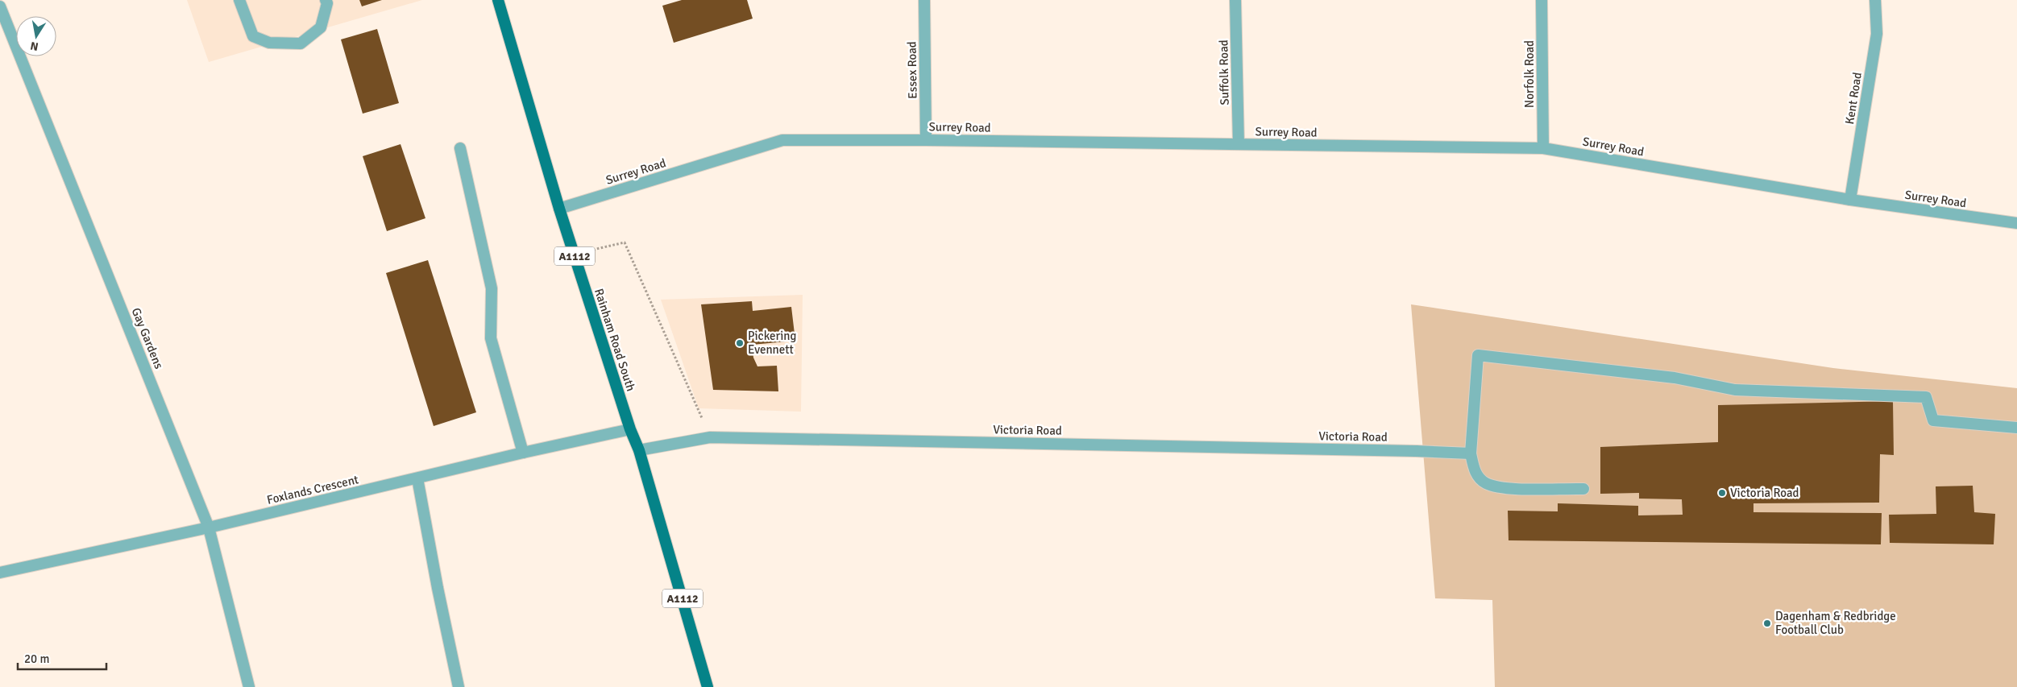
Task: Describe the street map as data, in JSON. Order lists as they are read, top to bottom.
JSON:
{
  "streets": {
    "main road": ["A1112", "Rainham Road South"],
    "street": [
      "Essex Road",
      "Suffolk Road",
      "Norfolk Road",
      "Kent Road",
      "Surrey Road",
      "Gay Gardens",
      "Victoria Road",
      "Foxlands Crescent"
    ]
  },
  "crossings": [
    ["Essex Road", "Surrey Road"],
    ["Suffolk Road", "Surrey Road"],
    ["Norfolk Road", "Surrey Road"],
    ["Kent Road", "Surrey Road"],
    ["Surrey Road", "Rainham Road South"],
    ["Gay Gardens", "Foxlands Crescent"],
    ["Rainham Road South", "Victoria Road"],
    ["Rainham Road South", "Foxlands Crescent"]
  ],
  "places": ["Pickering Evennett", "Victoria Road", "Dagenham & Redbridge Football Club"],
  "scale_bar": "20 m",
  "north": "bottom"
}
